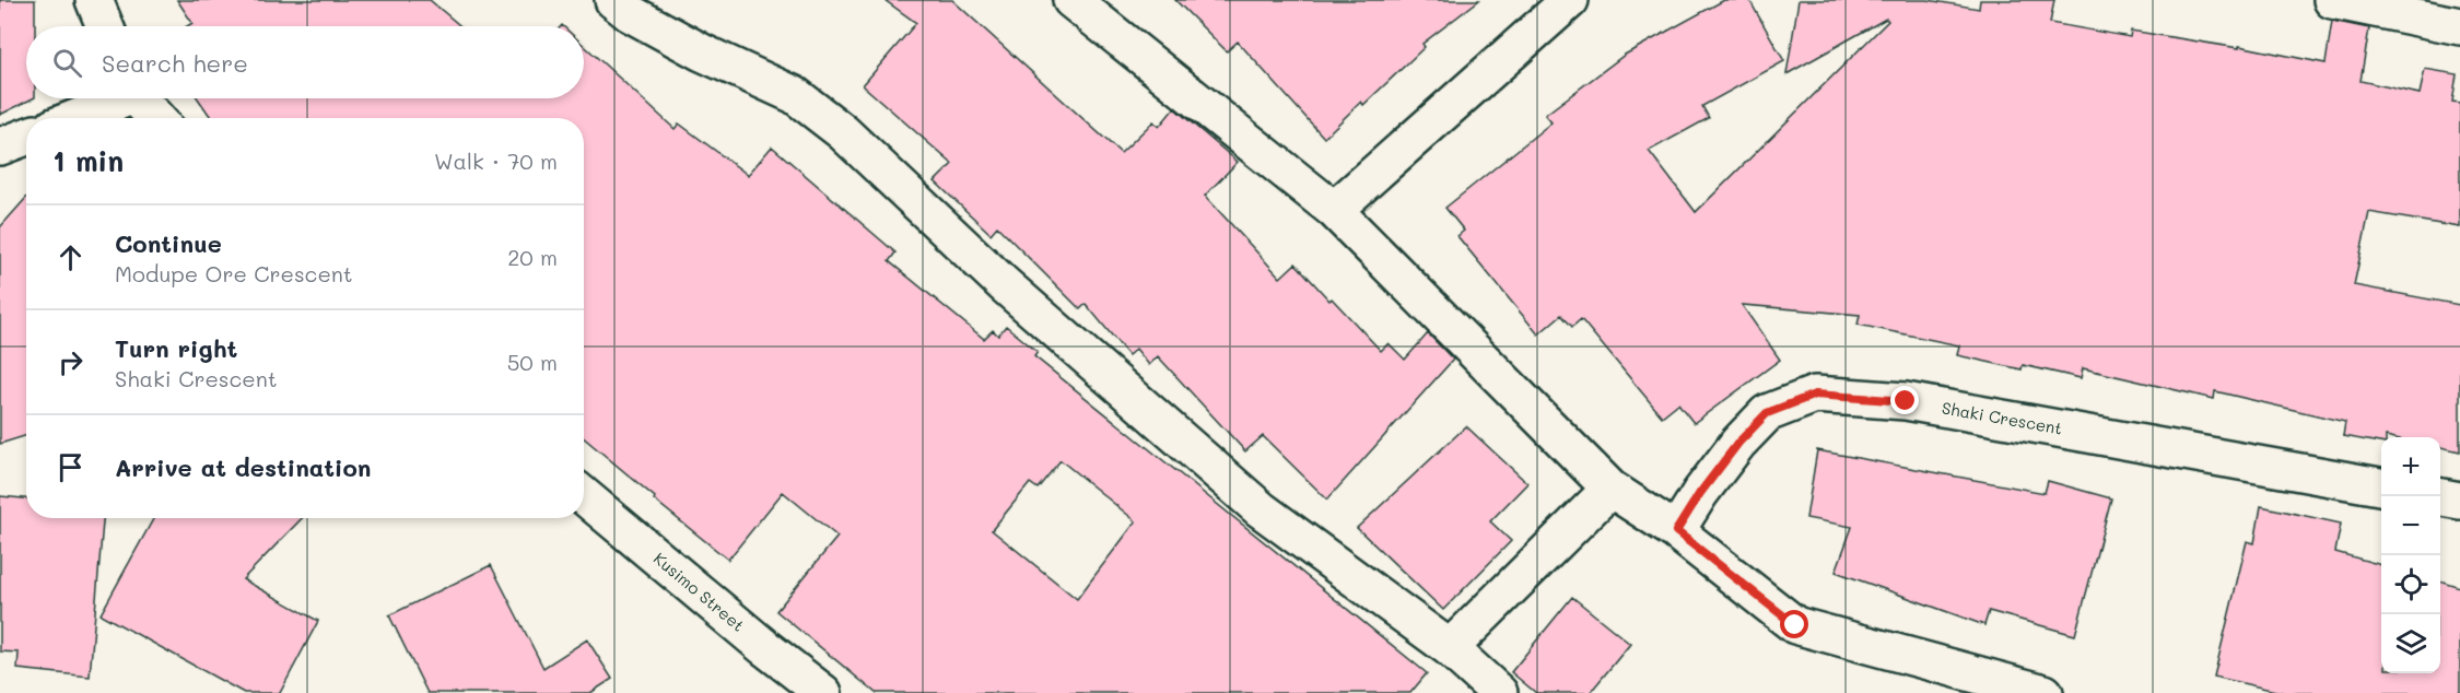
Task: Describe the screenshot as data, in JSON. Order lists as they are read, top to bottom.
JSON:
{
  "streets": {
    "street": ["Shaki Crescent", "Kusimo Street"]
  },
  "page": {
    "search": "Search here",
    "heading": ["1 min", "Walk · 70 m"],
    "list": [
      ["Continue", "Modupe Ore Crescent", "20 m"],
      ["Turn right", "Shaki Crescent", "50 m"],
      "Arrive at destination"
    ],
    "map_buttons": ["+", "−"]
  }
}
